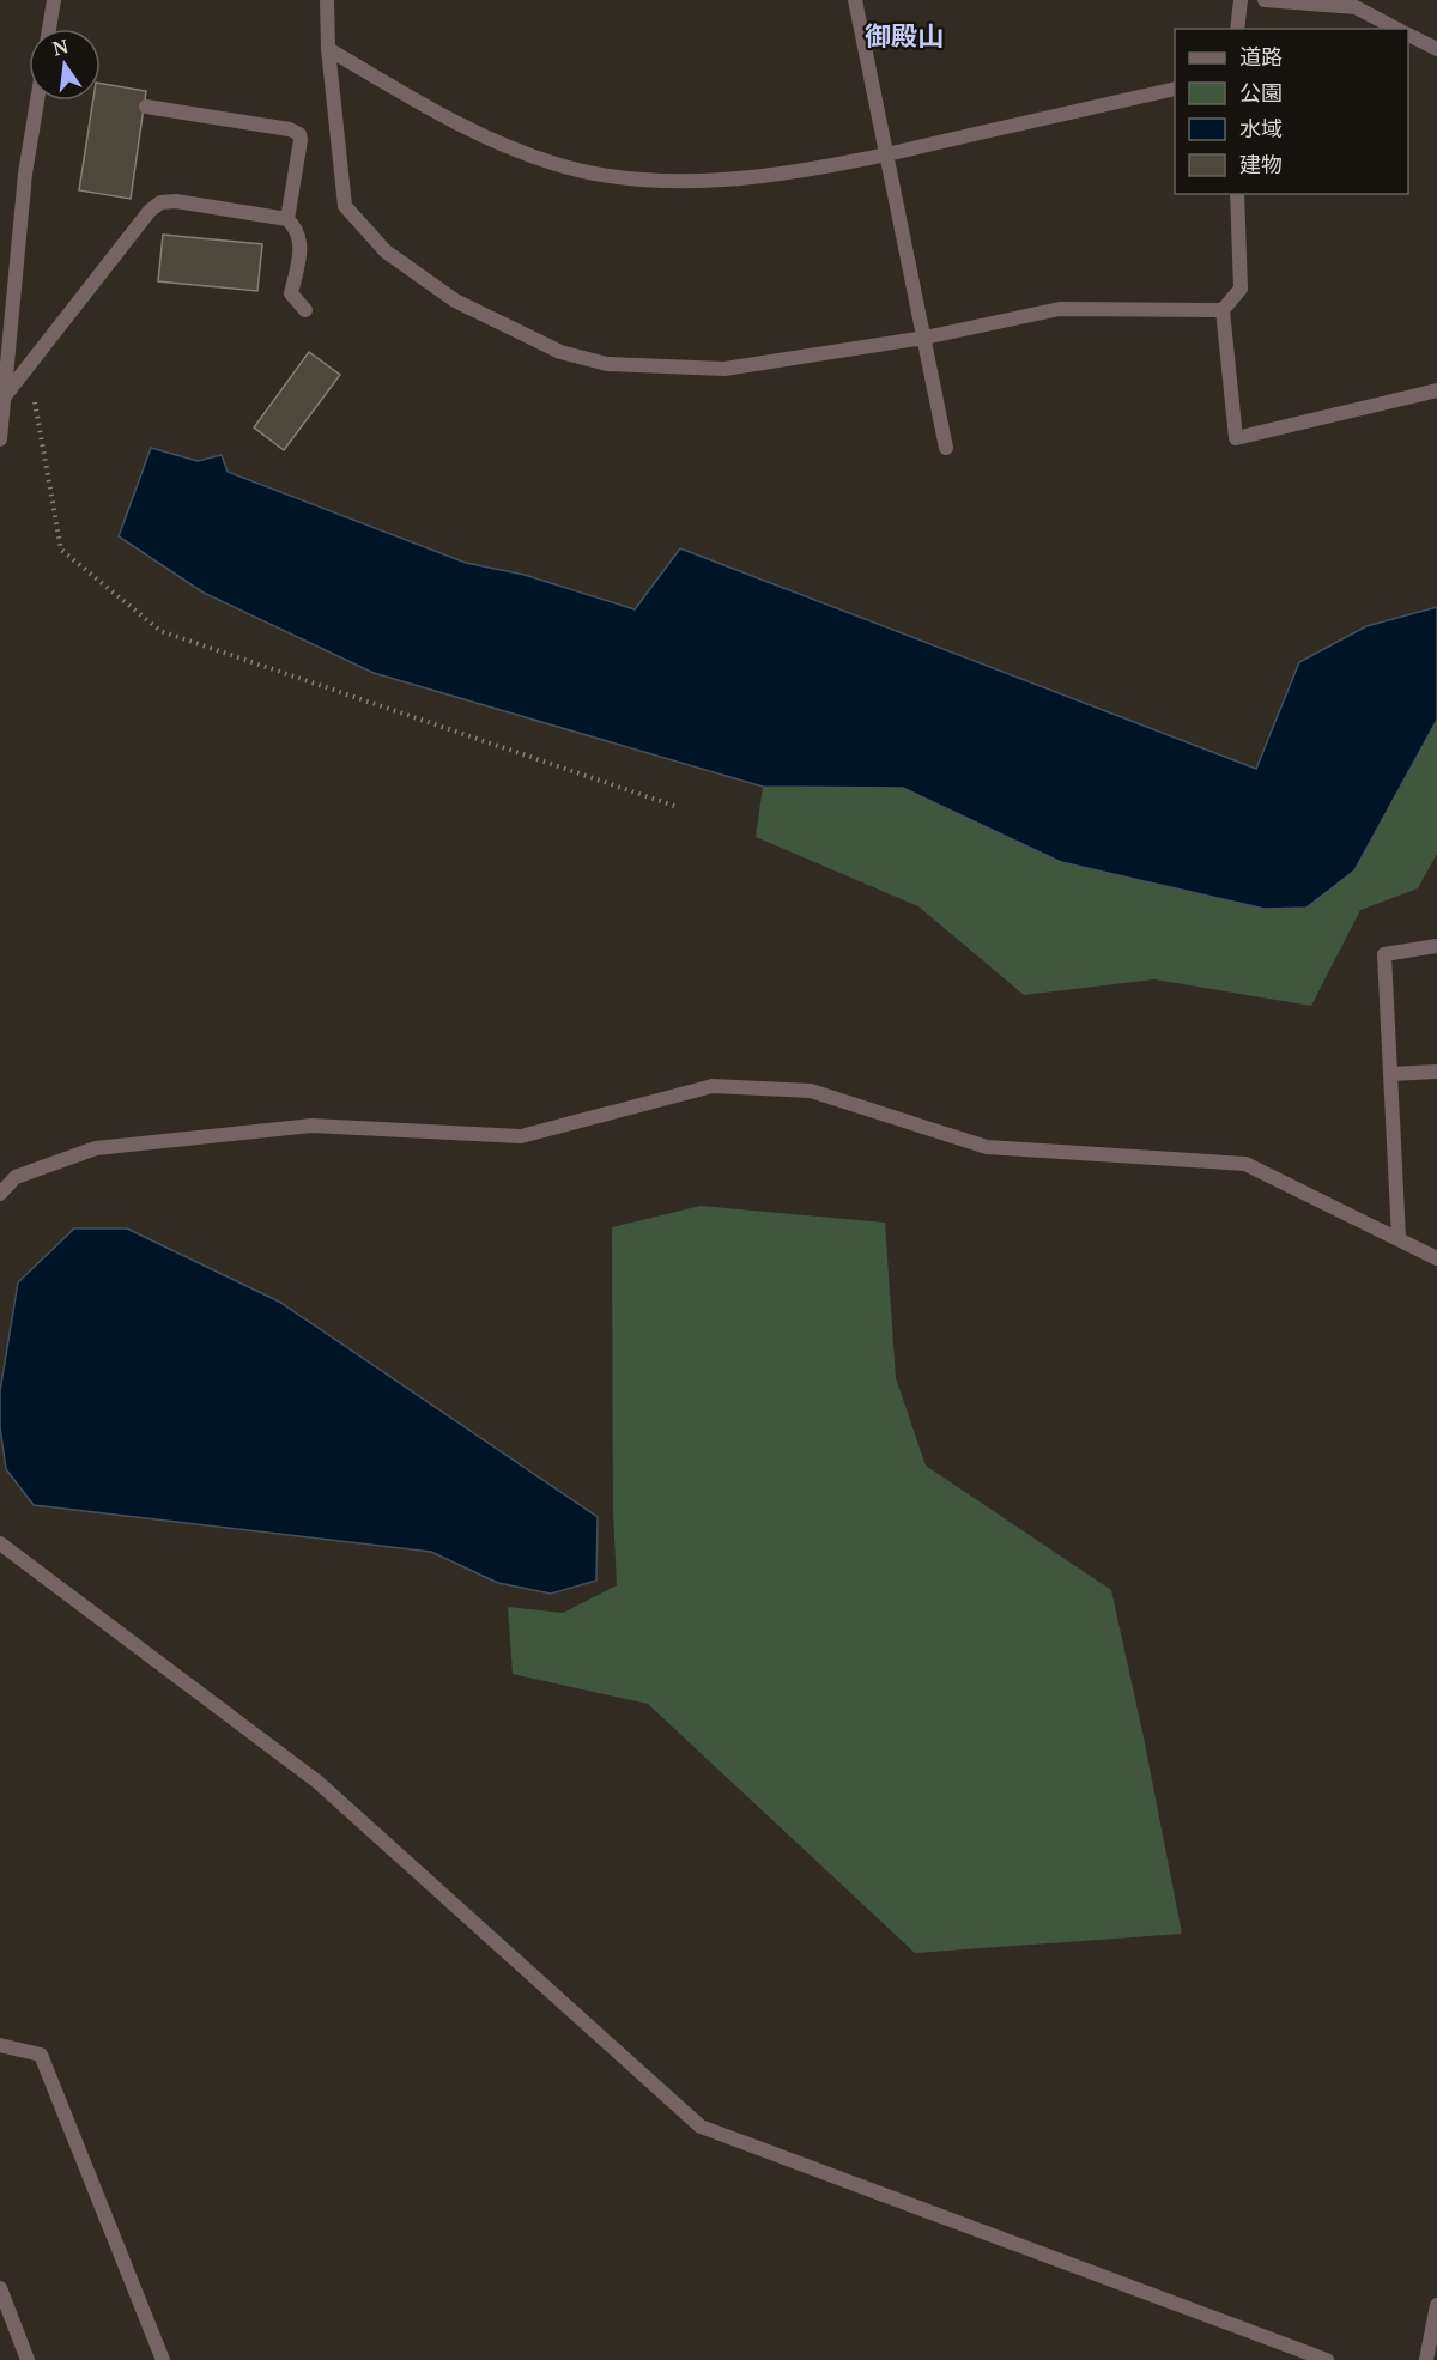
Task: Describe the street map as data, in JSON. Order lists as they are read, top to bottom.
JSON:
{
  "districts": ["御殿山"],
  "legend": [
    "道路",
    "公園",
    "水域",
    "建物"
  ],
  "north": "top"
}
